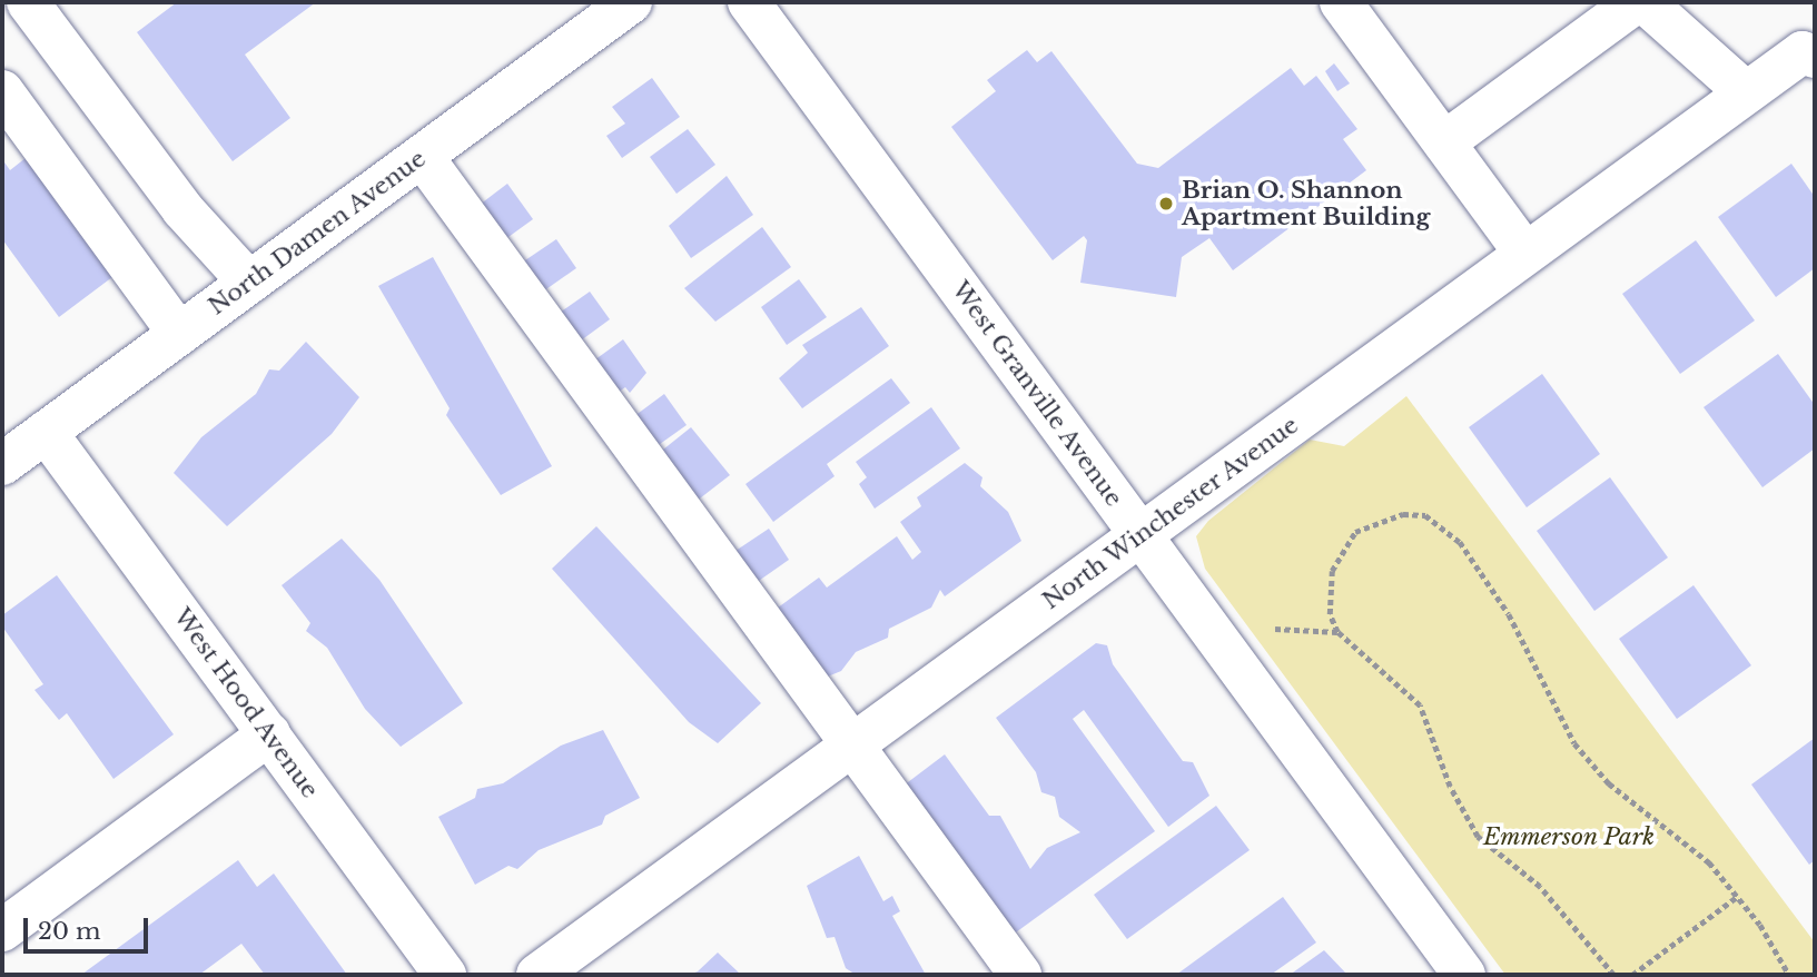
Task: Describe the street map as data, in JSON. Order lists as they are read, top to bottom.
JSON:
{
  "streets": {
    "street": [
      "North Damen Avenue",
      "West Granville Avenue",
      "North Winchester Avenue",
      "West Hood Avenue"
    ]
  },
  "crossings": [
    ["North Damen Avenue", "West Hood Avenue"],
    ["West Granville Avenue", "North Winchester Avenue"]
  ],
  "parks": ["Emmerson Park"],
  "places": ["Brian O. Shannon Apartment Building"],
  "scale_bar": "20 m"
}
